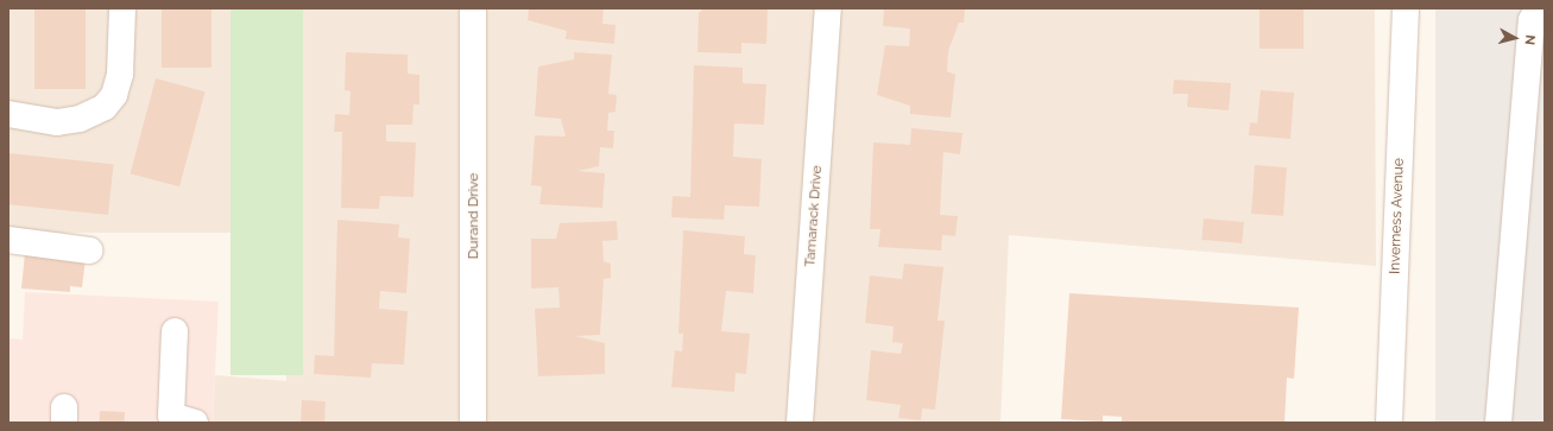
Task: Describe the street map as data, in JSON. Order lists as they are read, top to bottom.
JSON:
{
  "streets": {
    "street": ["Durand Drive", "Tamarack Drive", "Inverness Avenue"]
  },
  "north": "right"
}
